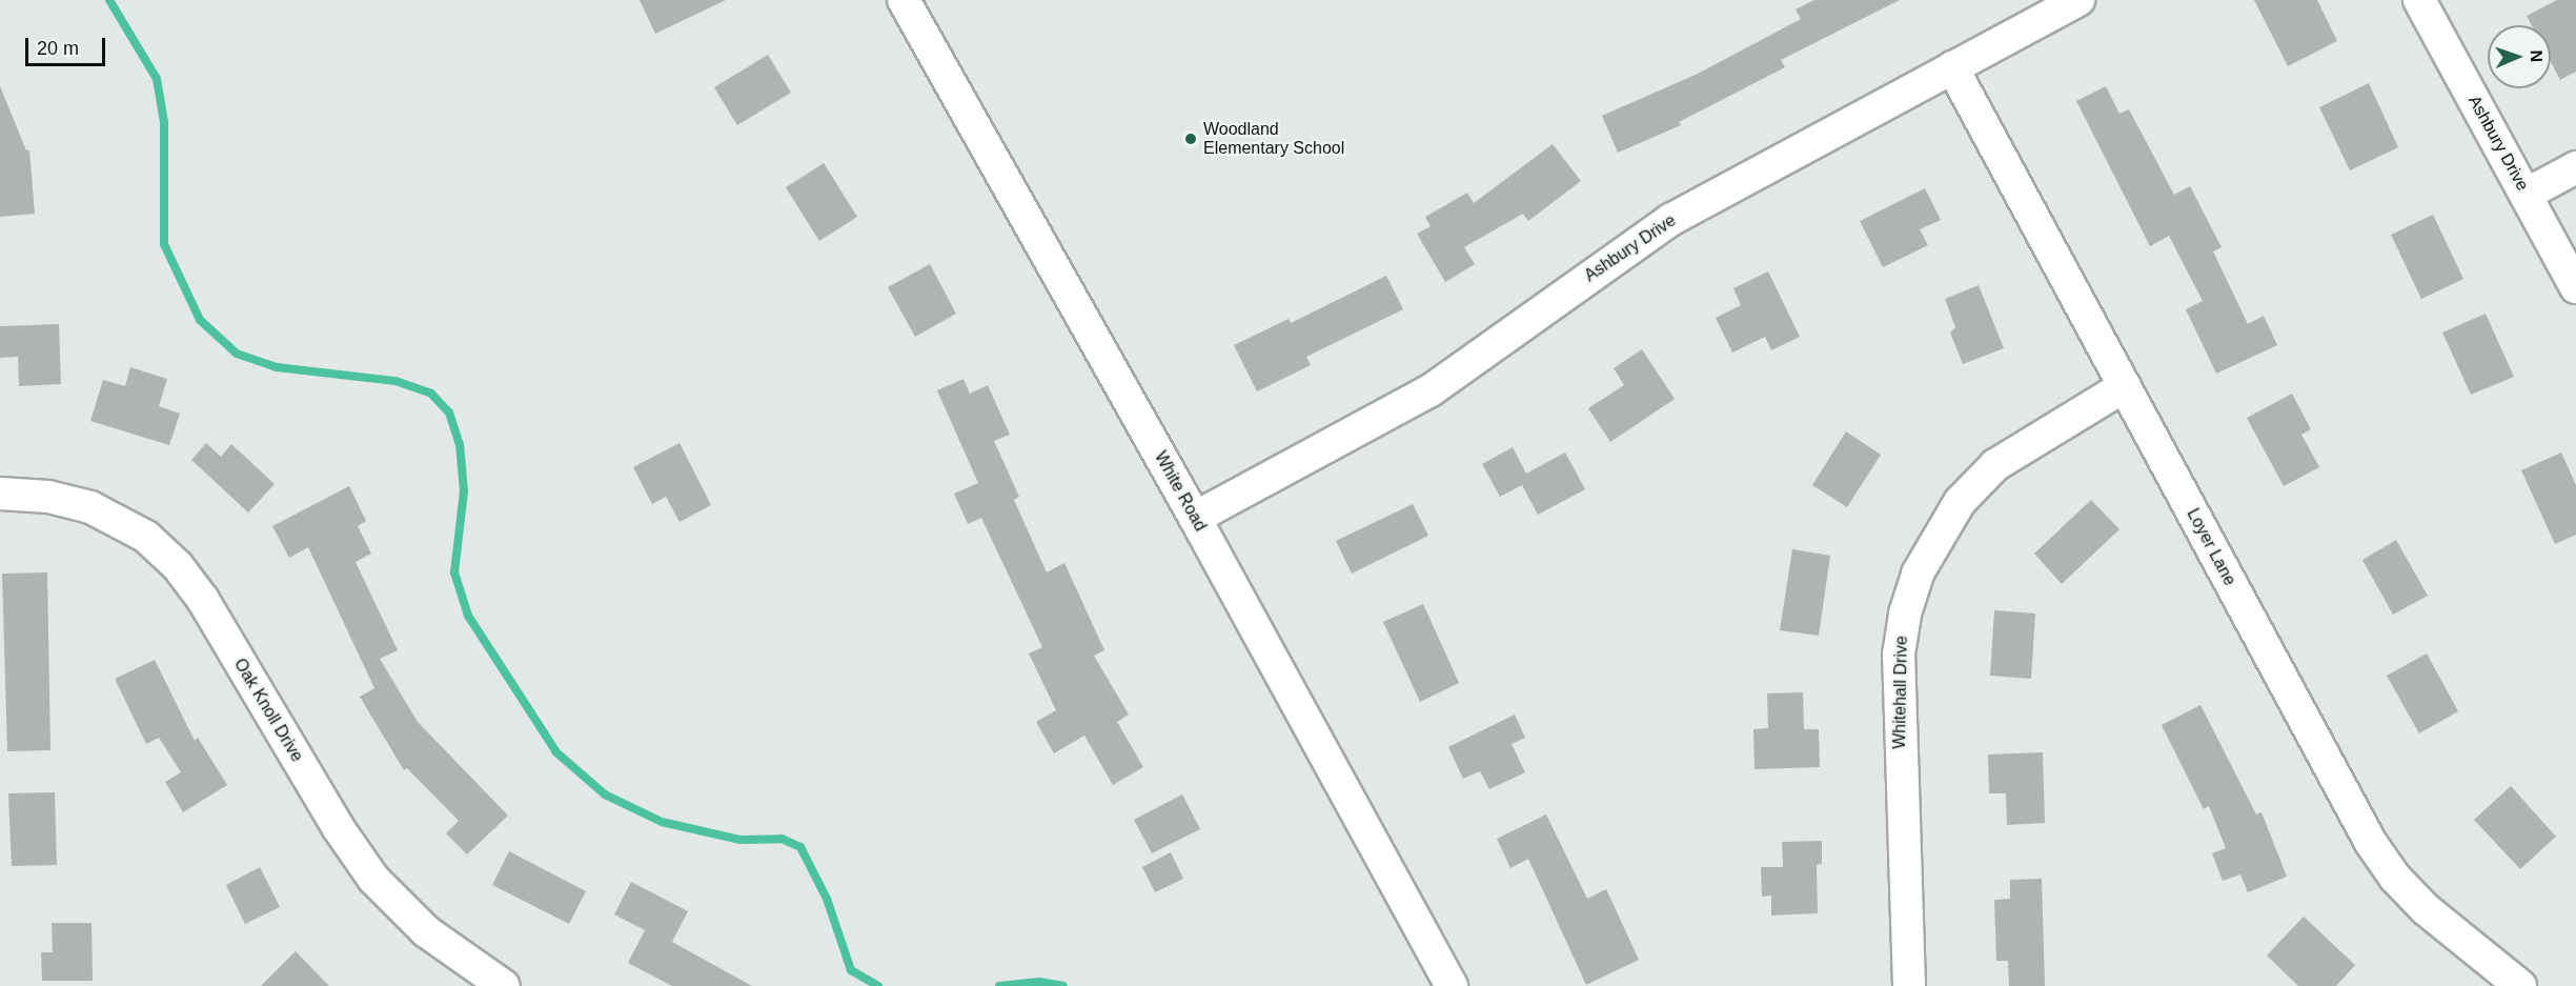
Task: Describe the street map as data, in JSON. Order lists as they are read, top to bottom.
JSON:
{
  "streets": {
    "street": [
      "Ashbury Drive",
      "White Road",
      "Loyer Lane",
      "Whitehall Drive",
      "Oak Knoll Drive"
    ]
  },
  "crossings": [
    ["Ashbury Drive", "White Road"],
    ["Ashbury Drive", "Loyer Lane"],
    ["Loyer Lane", "Whitehall Drive"]
  ],
  "places": ["Woodland Elementary School"],
  "scale_bar": "20 m",
  "north": "right"
}
